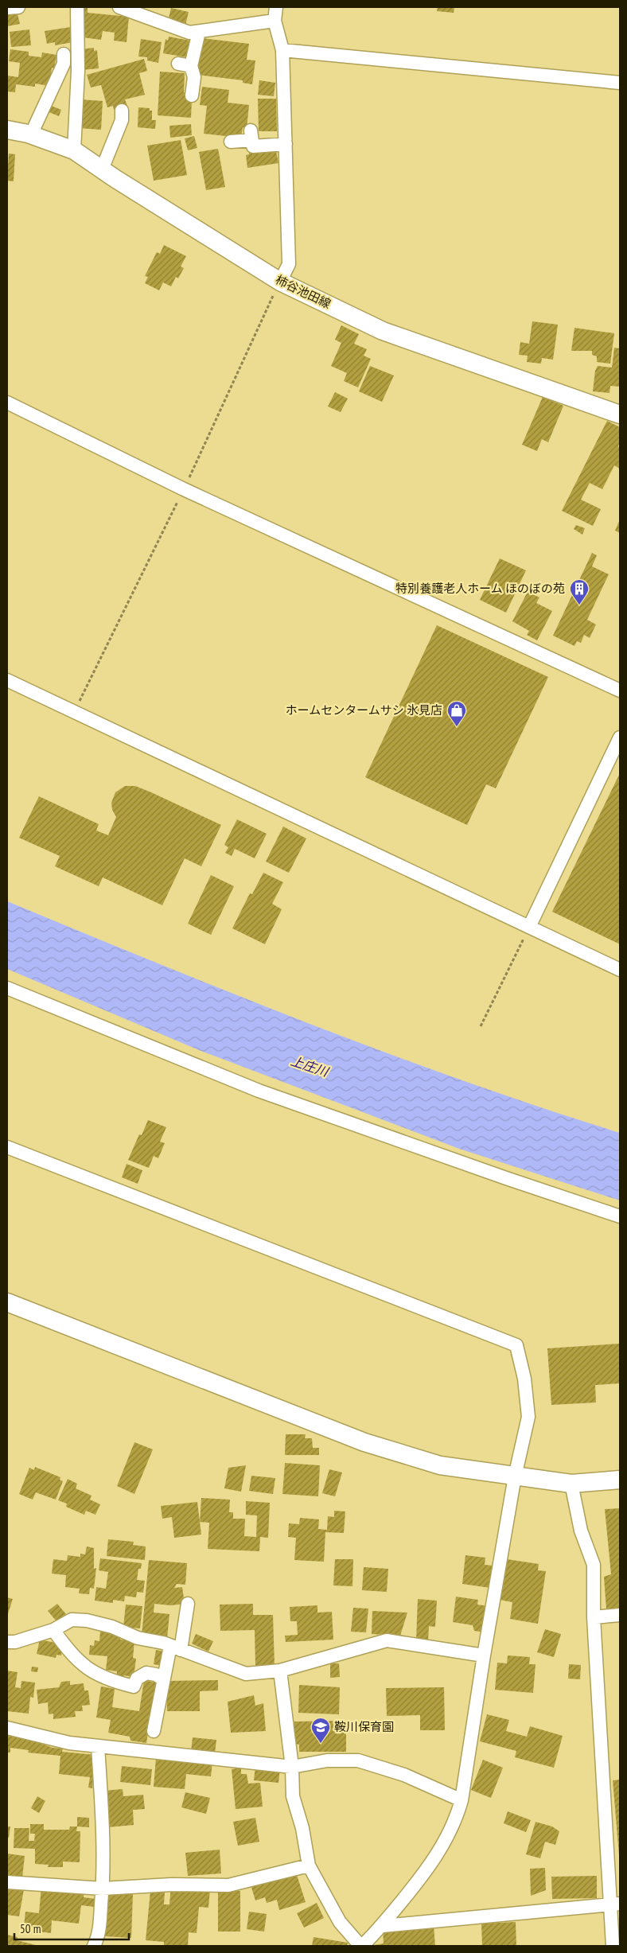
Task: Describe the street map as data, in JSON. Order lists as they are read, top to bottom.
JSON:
{
  "streets": {
    "main road": ["柿谷池田線"]
  },
  "water": ["上庄川"],
  "places": {
    "building": ["特別養護老人ホーム ほのぼの苑"],
    "shop": ["ホームセンタームサシ 氷見店"],
    "school or university": ["鞍川保育園"]
  },
  "scale_bar": "50 m"
}
